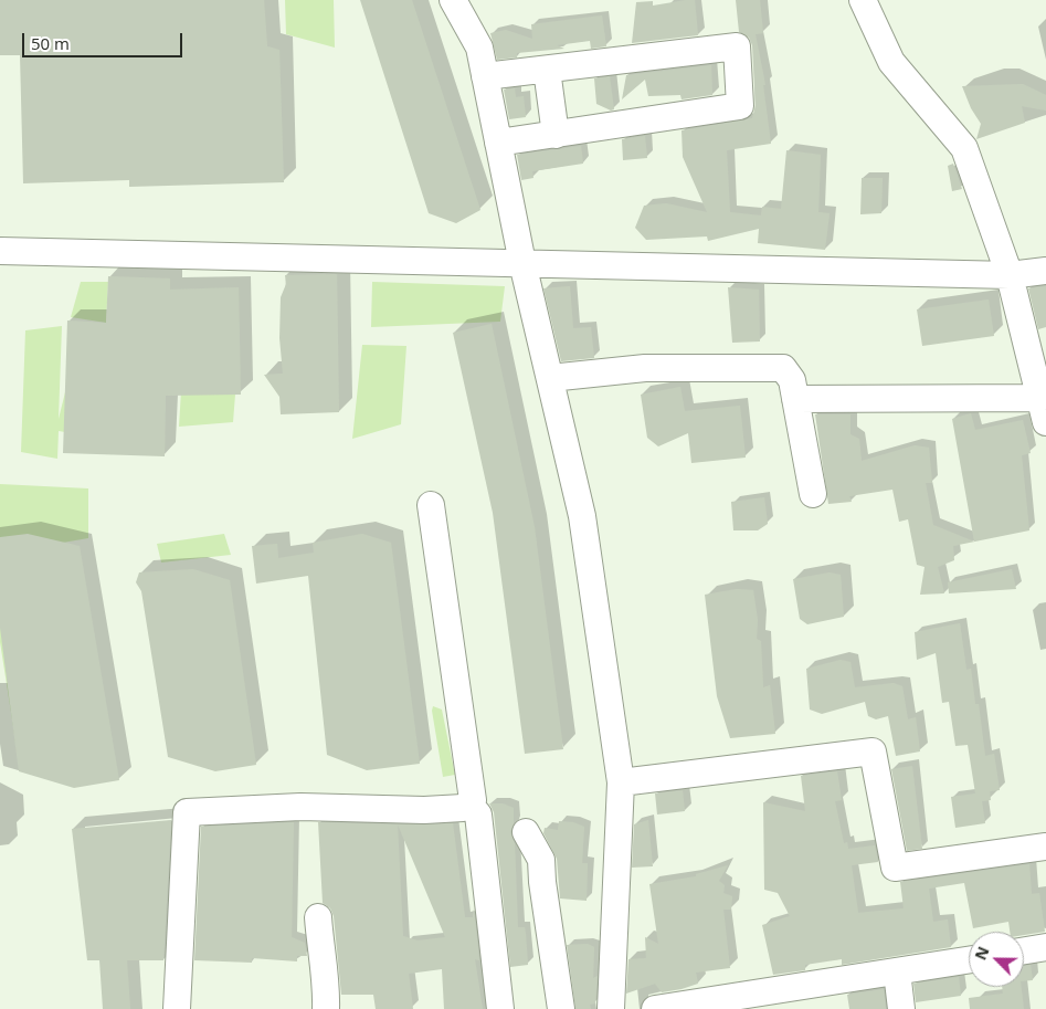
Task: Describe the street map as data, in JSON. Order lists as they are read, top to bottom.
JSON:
{
  "scale_bar": "50 m",
  "north": "top left"
}
